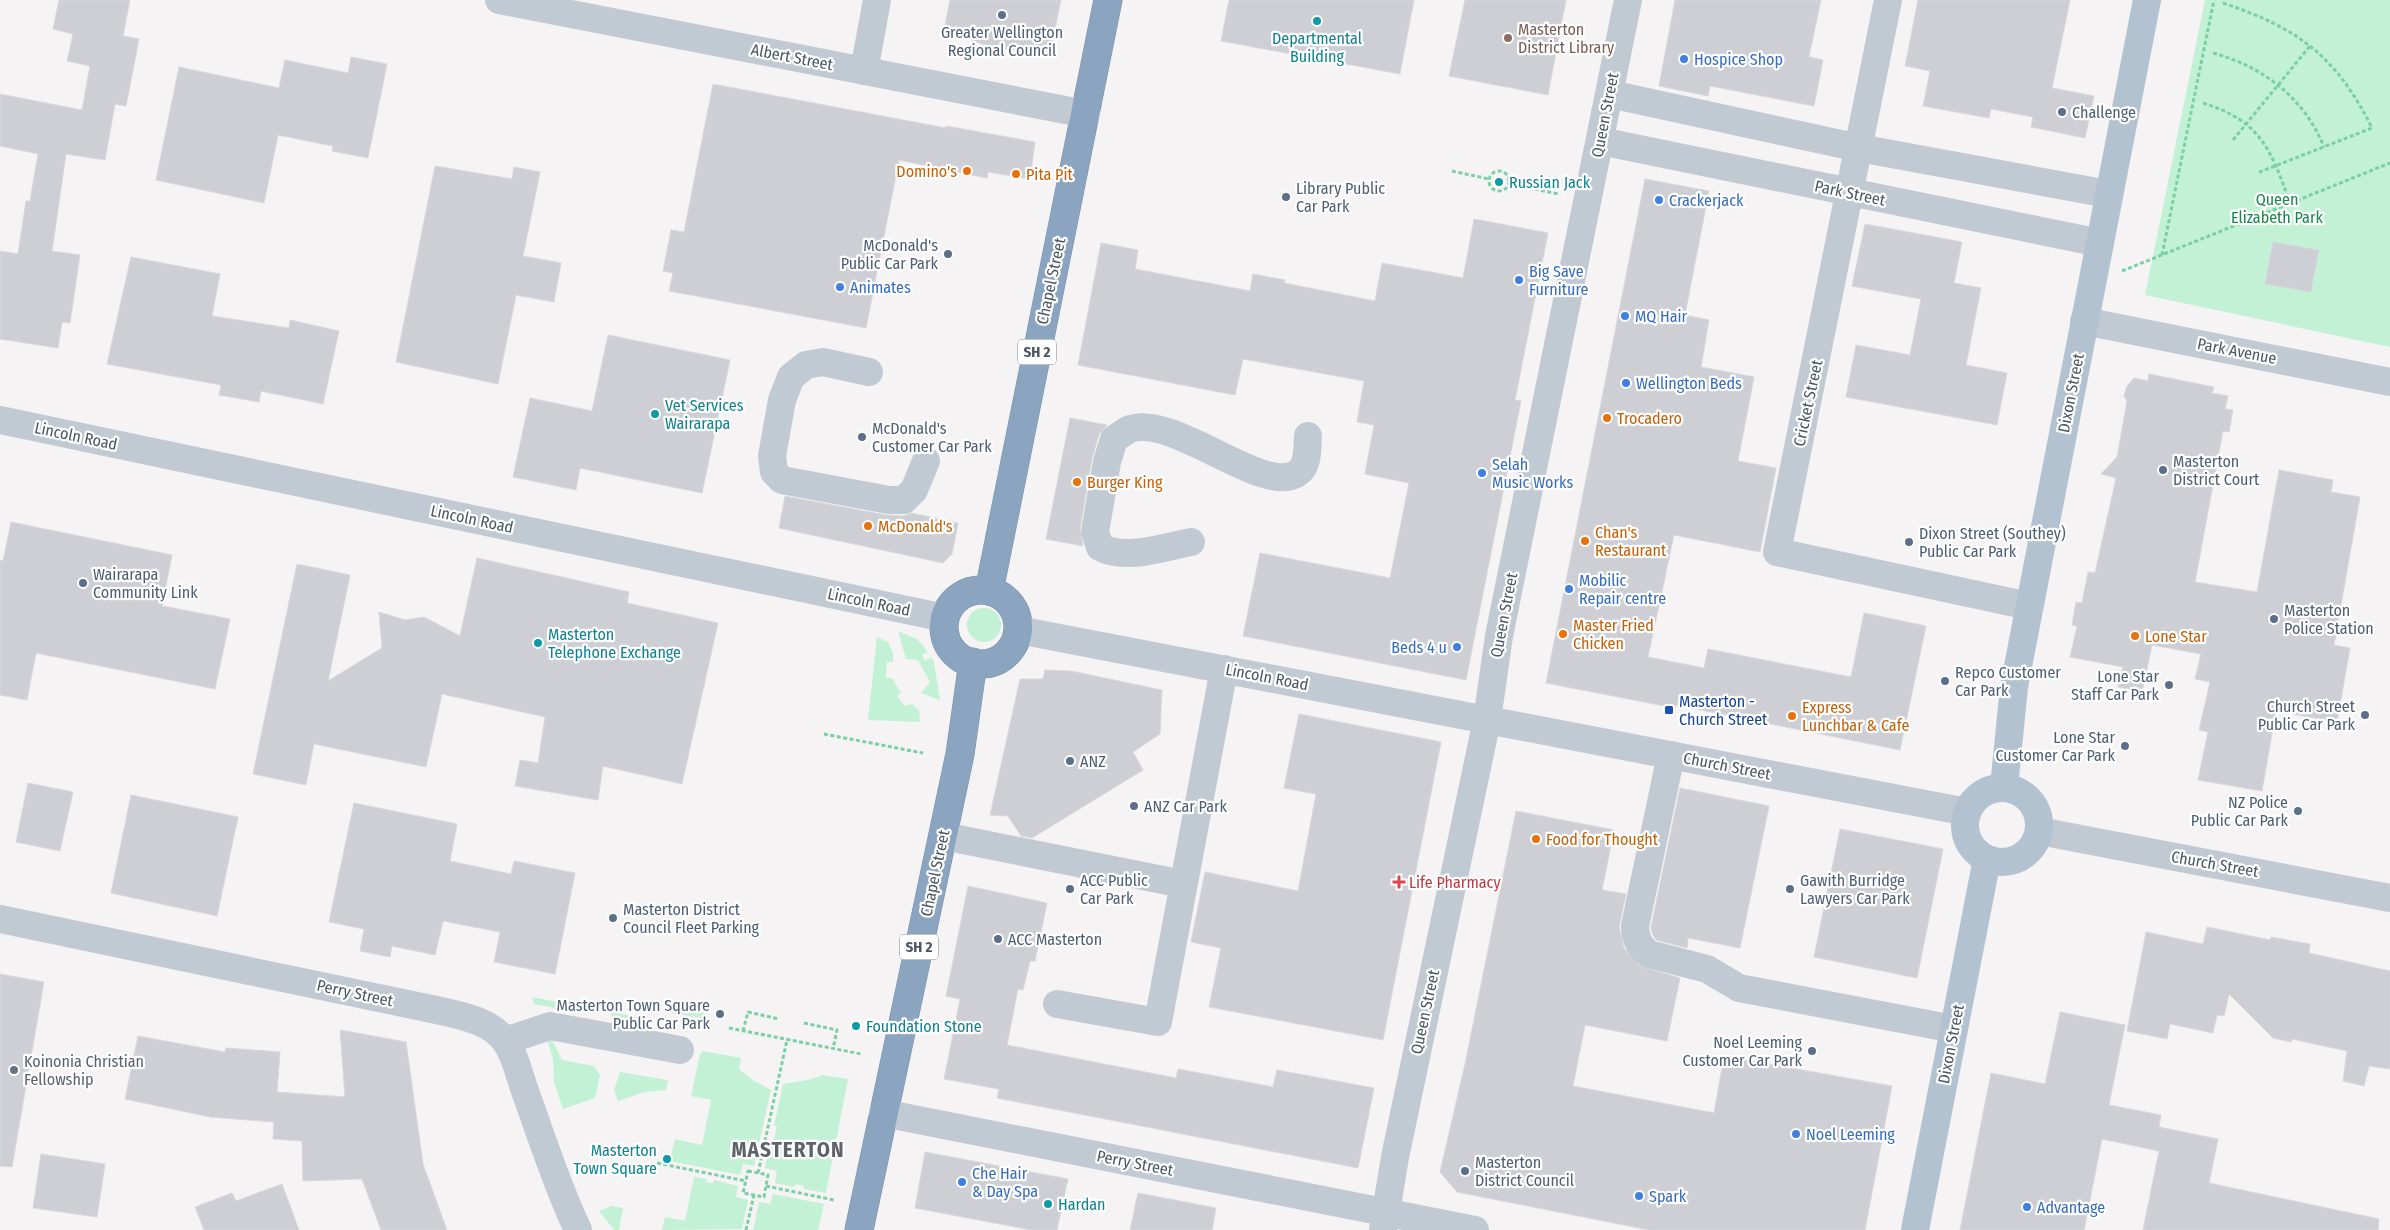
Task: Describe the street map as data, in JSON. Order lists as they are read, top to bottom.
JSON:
{
  "streets": {
    "highway": ["Chapel Street", "SH 2"],
    "main road": ["Dixon Street"],
    "street": [
      "Albert Street",
      "Queen Street",
      "Park Street",
      "Park Avenue",
      "Cricket Street",
      "Lincoln Road",
      "Church Street",
      "Perry Street"
    ]
  },
  "crossings": [
    ["Albert Street", "Chapel Street"],
    ["Queen Street", "Park Street"],
    ["Queen Street", "Lincoln Road"],
    ["Queen Street", "Church Street"],
    ["Queen Street", "Perry Street"],
    ["Park Street", "Dixon Street"],
    ["Park Street", "Cricket Street"],
    ["Chapel Street", "Lincoln Road"],
    ["Chapel Street", "Perry Street"],
    ["Park Avenue", "Dixon Street"],
    ["Dixon Street", "Cricket Street"],
    ["Dixon Street", "Church Street"],
    ["Lincoln Road", "Church Street"]
  ],
  "districts": ["MASTERTON"],
  "parks": ["Queen Elizabeth Park"],
  "places": {
    "other": [
      "Greater Wellington Regional Council",
      "Departmental Building",
      "Masterton District Library",
      "Hospice Shop",
      "Challenge",
      "Domino's",
      "Pita Pit",
      "Russian Jack",
      "Library Public Car Park",
      "Crackerjack",
      "McDonald's Public Car Park",
      "Big Save Furniture",
      "Animates",
      "MQ Hair",
      "Wellington Beds",
      "Vet Services Wairarapa",
      "Trocadero",
      "McDonald's Customer Car Park",
      "Masterton District Court",
      "Selah Music Works",
      "Burger King",
      "McDonald's",
      "Chan's Restaurant",
      "Dixon Street (Southey) Public Car Park",
      "Wairarapa Community Link",
      "Mobilic Repair centre",
      "Masterton Police Station",
      "Master Fried Chicken",
      "Lone Star",
      "Masterton Telephone Exchange",
      "Beds 4 u",
      "Repco Customer Car Park",
      "Lone Star Staff Car Park",
      "Church Street Public Car Park",
      "Express Lunchbar & Cafe",
      "Lone Star Customer Car Park",
      "ANZ",
      "ANZ Car Park",
      "NZ Police Public Car Park",
      "Food for Thought",
      "ACC Public Car Park",
      "Gawith Burridge Lawyers Car Park",
      "Masterton District Council Fleet Parking",
      "ACC Masterton",
      "Masterton Town Square Public Car Park",
      "Foundation Stone",
      "Noel Leeming Customer Car Park",
      "Koinonia Christian Fellowship",
      "Noel Leeming",
      "Masterton Town Square",
      "Masterton District Council",
      "Che Hair & Day Spa",
      "Spark",
      "Hardan",
      "Advantage"
    ],
    "transit": ["Masterton - Church Street"],
    "health": ["Life Pharmacy"]
  }
}
